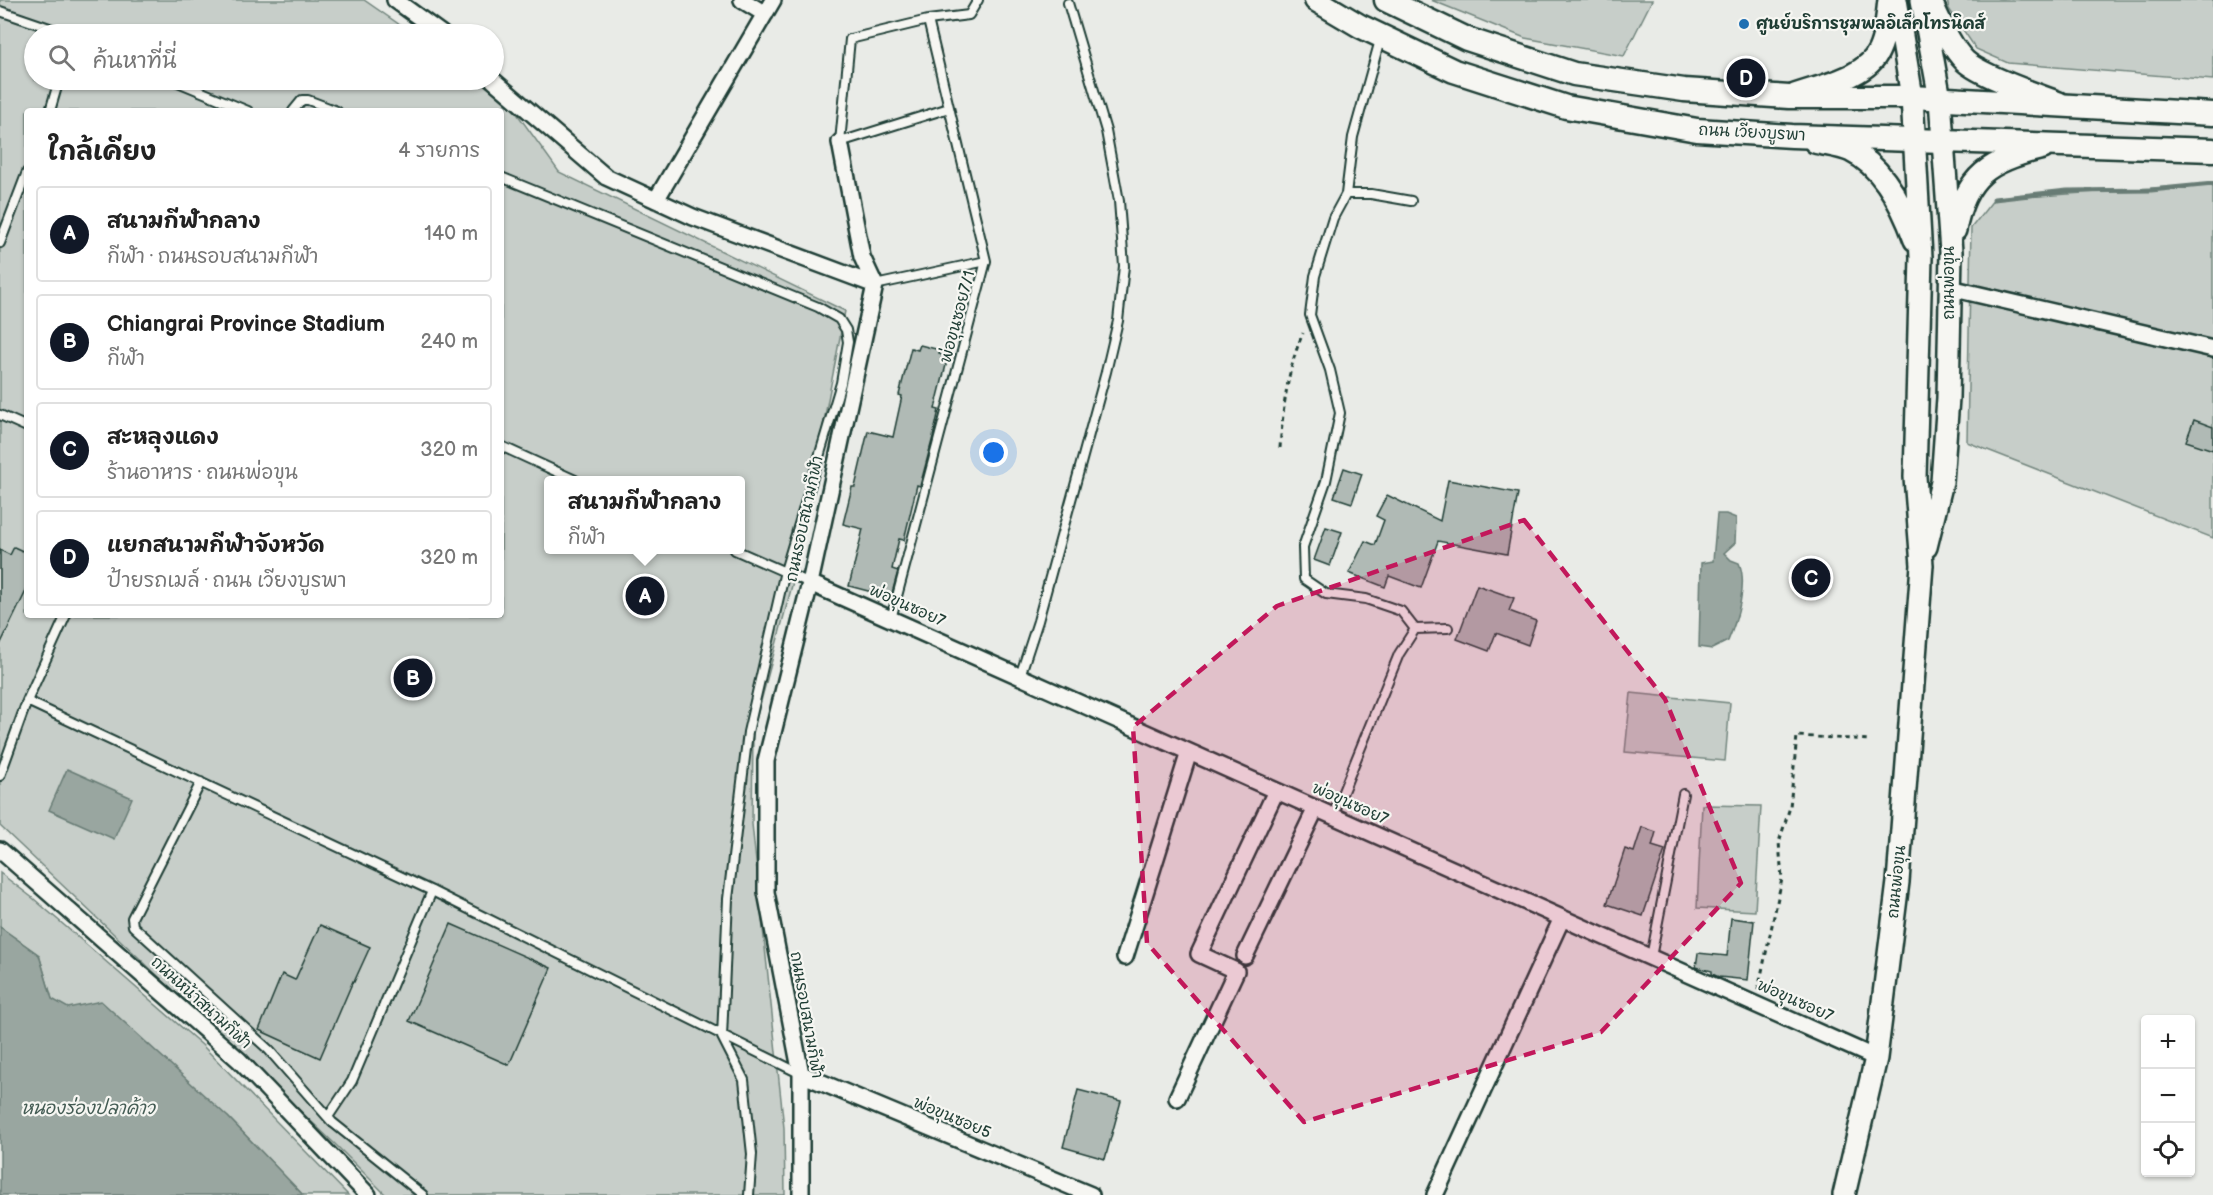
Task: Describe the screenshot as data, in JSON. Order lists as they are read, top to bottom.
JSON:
{
  "streets": {
    "main road": ["ถนน เวียงบูรพา", "ถนนพ่อขุน"],
    "street": [
      "ถนนรอบสนามกีฬา",
      "พ่อขุนซอย7",
      "ถนนหน้าสนามกีฬา",
      "พ่อขุนซอย5"
    ],
    "lane": ["พ่อขุนซอย7/1"]
  },
  "crossings": [
    ["ถนน เวียงบูรพา", "ถนนพ่อขุน"],
    ["ถนนพ่อขุน", "พ่อขุนซอย7"],
    ["พ่อขุนซอย7/1", "พ่อขุนซอย7"],
    ["ถนนรอบสนามกีฬา", "พ่อขุนซอย7"],
    ["ถนนรอบสนามกีฬา", "พ่อขุนซอย5"]
  ],
  "water": ["หนองร่องปลาค้าว"],
  "places": ["ศูนย์บริการชุมพลอิเล็คโทรนิคส์"],
  "page": {
    "search": "ค้นหาที่นี่",
    "pins": [
      "D",
      "C",
      "A",
      "B"
    ],
    "heading": ["ใกล้เคียง", "4 รายการ"],
    "list": [
      {
        "mark": "A",
        "name": "สนามกีฬากลาง",
        "note": "กีฬา · ถนนรอบสนามกีฬา",
        "value": "140 m"
      },
      {
        "mark": "B",
        "name": "Chiangrai Province Stadium",
        "note": "กีฬา",
        "value": "240 m"
      },
      {
        "mark": "C",
        "name": "สะหลุงแดง",
        "note": "ร้านอาหาร · ถนนพ่อขุน",
        "value": "320 m"
      },
      {
        "mark": "D",
        "name": "แยกสนามกีฬาจังหวัด",
        "note": "ป้ายรถเมล์ · ถนน เวียงบูรพา",
        "value": "320 m"
      }
    ],
    "popup": ["สนามกีฬากลาง", "กีฬา"],
    "map_buttons": ["+", "−"]
  }
}
